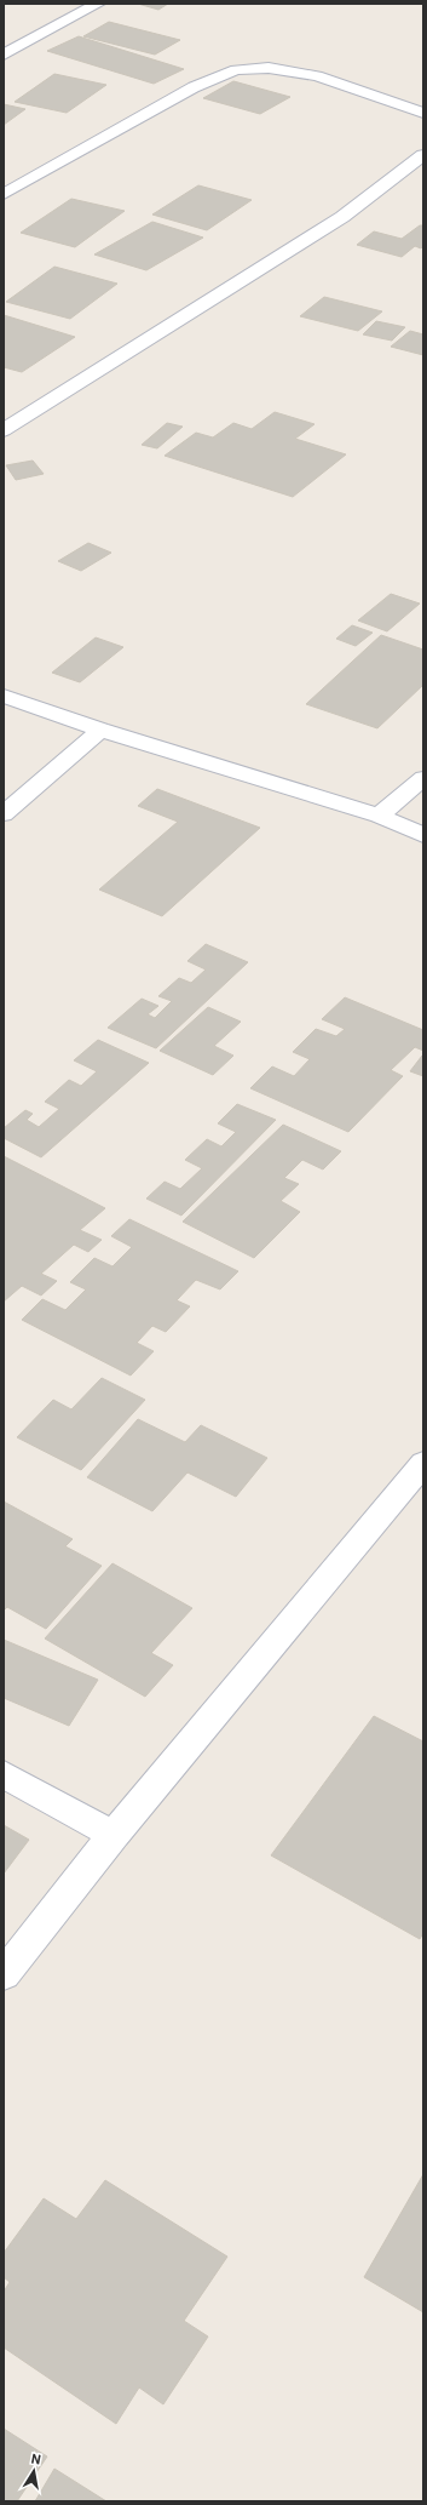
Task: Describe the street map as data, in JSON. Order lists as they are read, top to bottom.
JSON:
{
  "north": "top"
}
